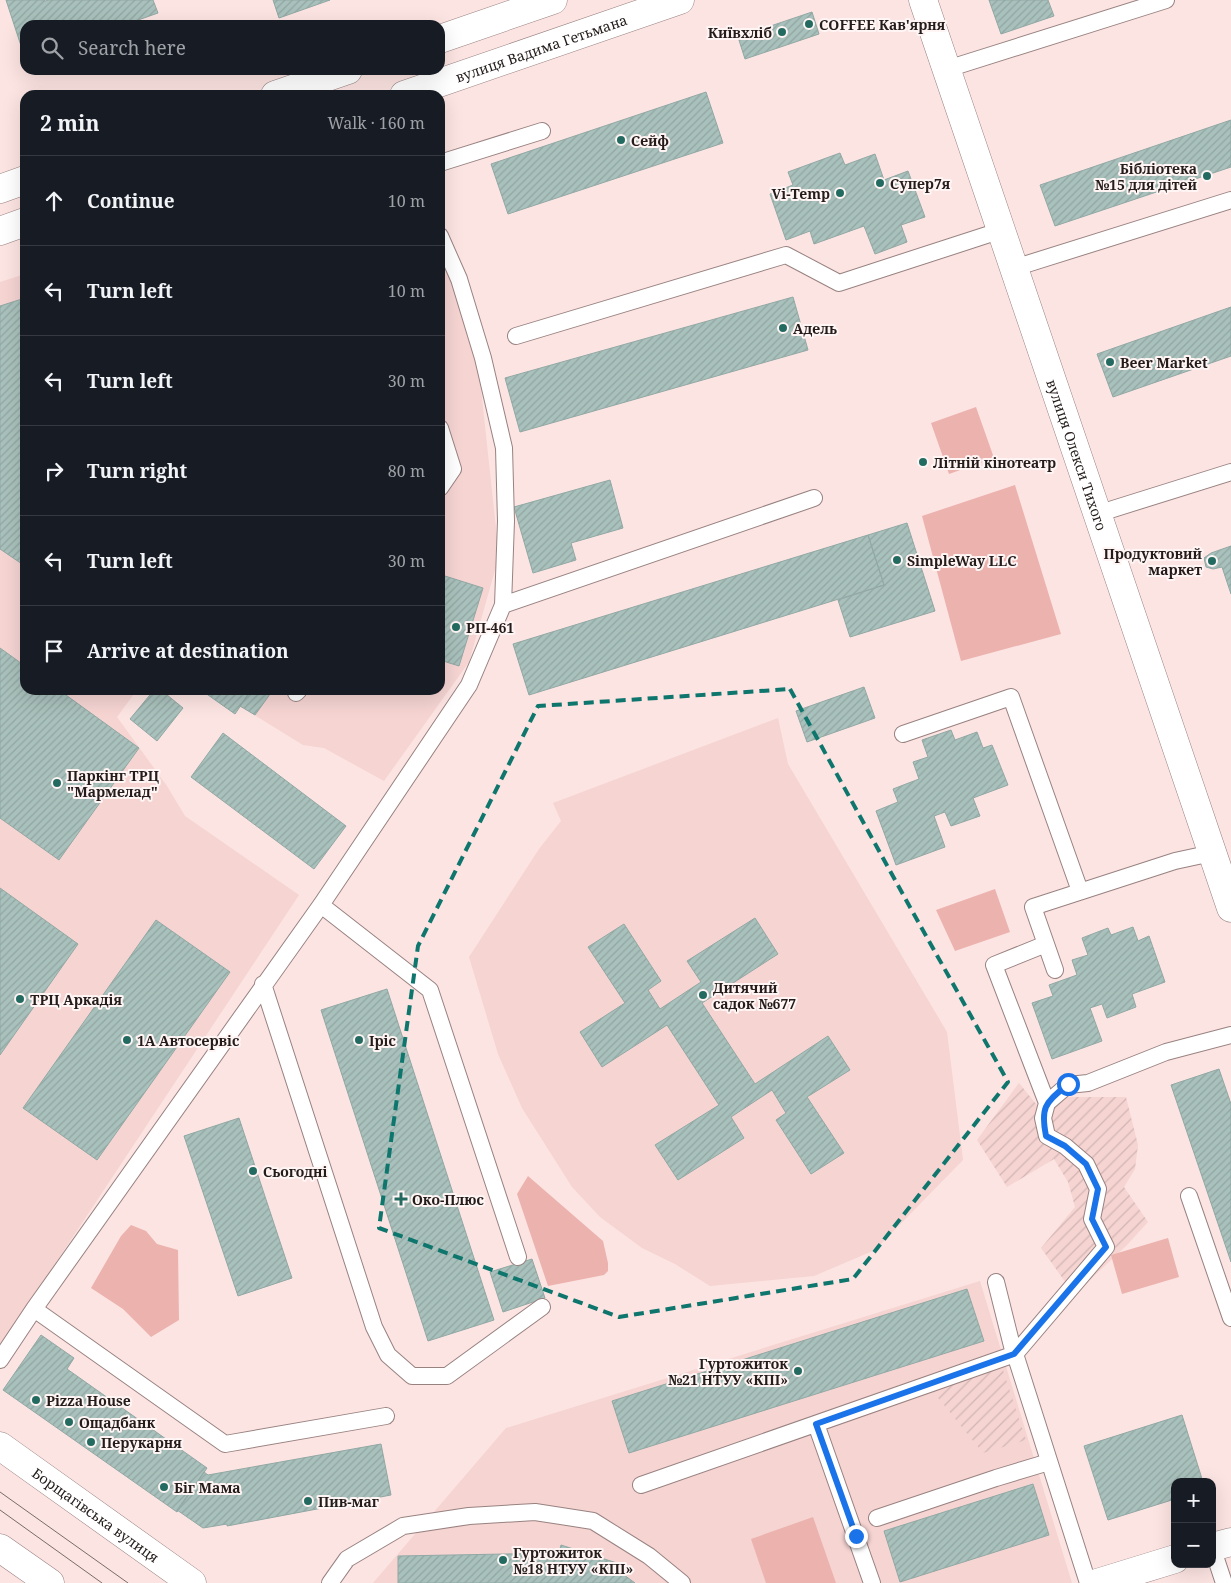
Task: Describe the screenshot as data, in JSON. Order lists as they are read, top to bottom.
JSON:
{
  "streets": {
    "street": ["вулиця Вадима Гетьмана", "вулиця Олекси Тихого", "Борщагівська вулиця"]
  },
  "places": {
    "other": [
      "COFFEE Кав'ярня",
      "Київхліб",
      "Сейф",
      "Бібліотека №15 для дітей",
      "Супер7я",
      "Vi-Temp",
      "Адель",
      "Beer Market",
      "Літній кінотеатр",
      "SimpleWay LLC",
      "Продуктовий маркет",
      "РП-461",
      "Паркінг ТРЦ \"Мармелад\"",
      "Дитячий садок №677",
      "ТРЦ Аркадія",
      "1А Автосервіс",
      "Іріс",
      "Сьогодні",
      "Гуртожиток №21 НТУУ «КПІ»",
      "Pizza House",
      "Ощадбанк",
      "Перукарня",
      "Біг Мама",
      "Пив-маг",
      "Гуртожиток №18 НТУУ «КПІ»"
    ],
    "health": ["Око-Плюс"]
  },
  "page": {
    "search": "Search here",
    "heading": ["2 min", "Walk · 160 m"],
    "list": [
      ["Continue", "10 m"],
      ["Turn left", "10 m"],
      ["Turn left", "30 m"],
      ["Turn right", "80 m"],
      ["Turn left", "30 m"],
      "Arrive at destination"
    ],
    "map_buttons": ["+", "−"]
  }
}
